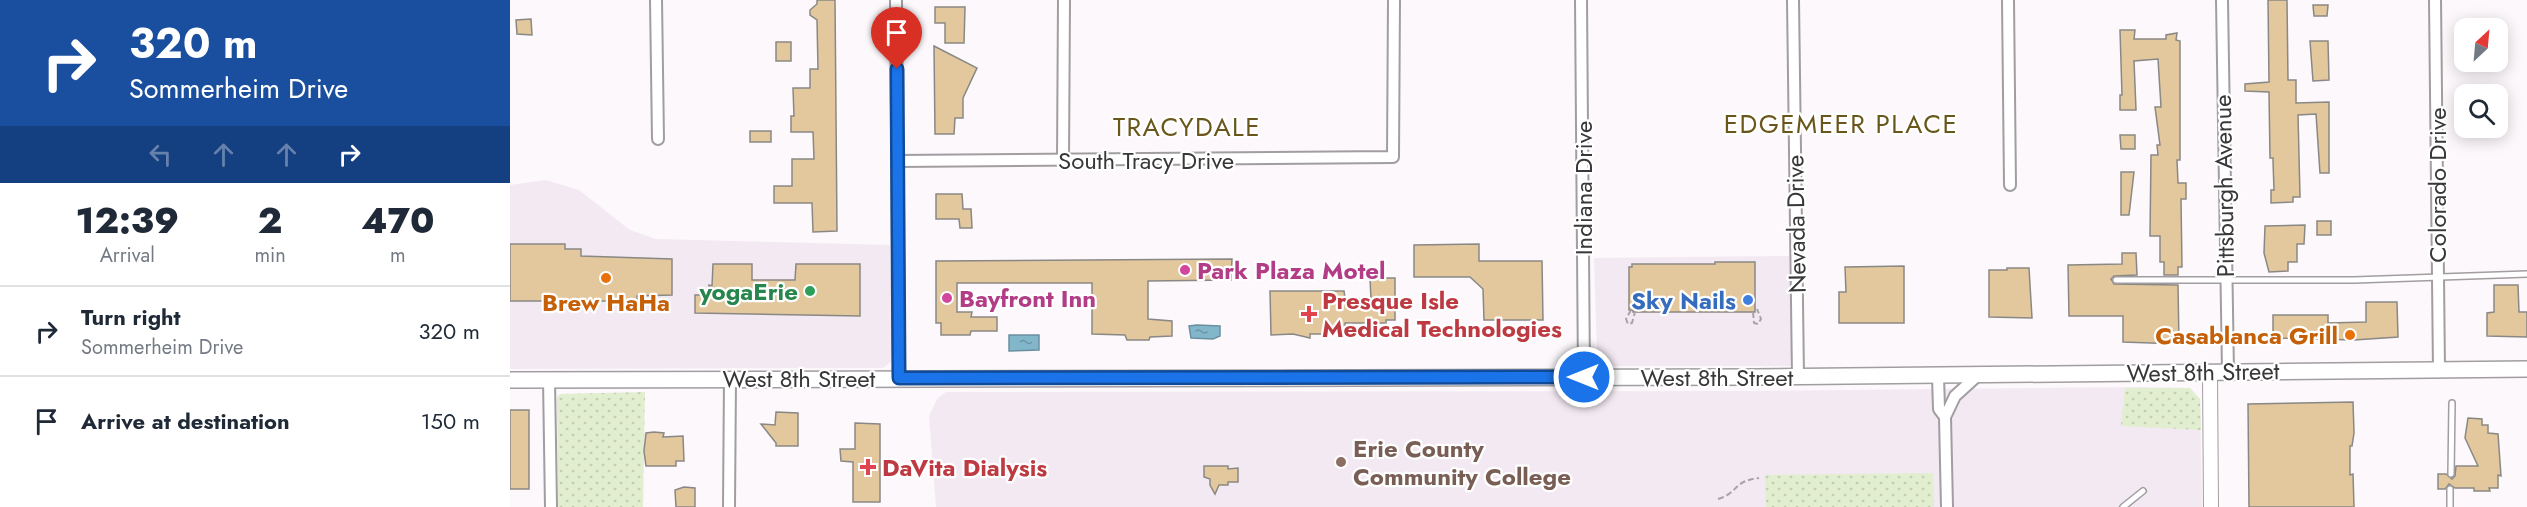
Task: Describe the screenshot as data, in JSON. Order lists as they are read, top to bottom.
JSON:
{
  "streets": {
    "main road": ["West 8th Street"],
    "street": [
      "South Tracy Drive",
      "Colorado Drive",
      "Pittsburgh Avenue",
      "Indiana Drive",
      "Nevada Drive"
    ]
  },
  "crossings": [
    ["Colorado Drive", "West 8th Street"],
    ["Pittsburgh Avenue", "West 8th Street"],
    ["Indiana Drive", "West 8th Street"],
    ["Nevada Drive", "West 8th Street"]
  ],
  "districts": ["EDGEMEER PLACE", "TRACYDALE"],
  "places": {
    "other": [
      "Park Plaza Motel",
      "Brew HaHa",
      "yogaErie",
      "Bayfront Inn",
      "Sky Nails",
      "Casablanca Grill",
      "Erie County Community College"
    ],
    "health": ["Presque Isle Medical Technologies", "DaVita Dialysis"]
  },
  "north": "top right",
  "page": {
    "turn": ["320 m", "Sommerheim Drive"],
    "eta": [
      "12:39",
      "Arrival",
      "2",
      "min",
      "470",
      "m"
    ],
    "list": [
      {
        "name": "Turn right",
        "note": "Sommerheim Drive",
        "value": "320 m"
      },
      {
        "name": "Arrive at destination",
        "value": "150 m"
      }
    ]
  }
}
